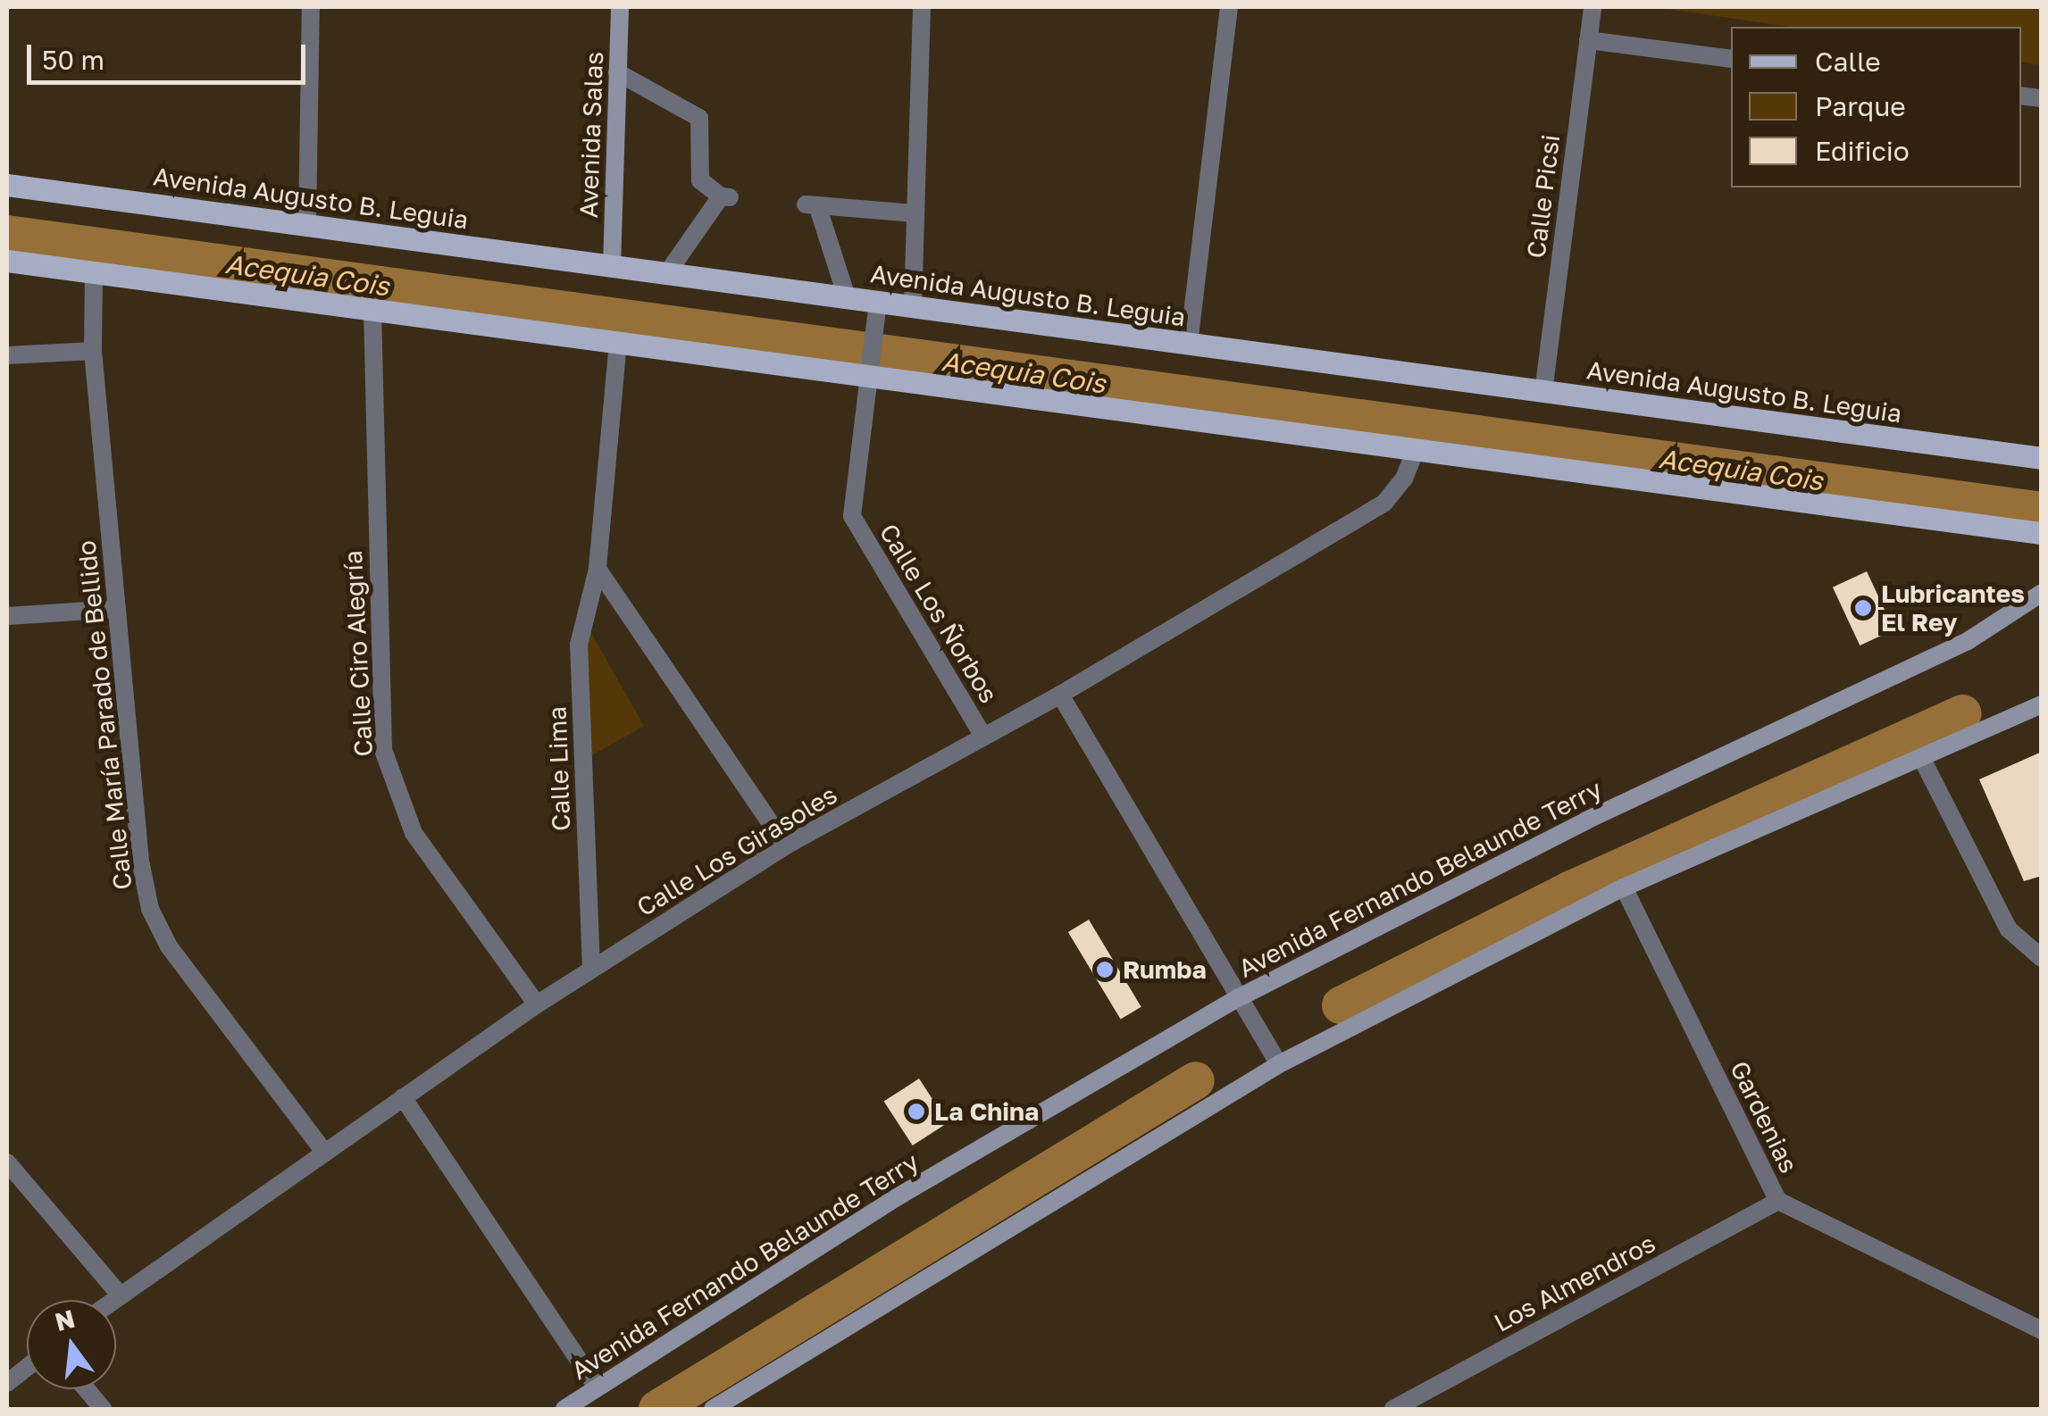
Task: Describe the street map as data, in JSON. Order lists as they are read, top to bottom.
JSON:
{
  "streets": {
    "main road": ["Avenida Salas", "Avenida Augusto B. Leguia", "Avenida Fernando Belaunde Terry"],
    "street": [
      "Calle Picsi",
      "Calle Los Ñorbos",
      "Calle Ciro Alegría",
      "Calle María Parado de Bellido",
      "Calle Lima",
      "Calle Los Girasoles",
      "Gardenias",
      "Los Almendros"
    ]
  },
  "crossings": [
    ["Avenida Salas", "Avenida Augusto B. Leguia"],
    ["Calle Picsi", "Avenida Augusto B. Leguia"],
    ["Avenida Augusto B. Leguia", "Calle Los Ñorbos"],
    ["Calle Los Ñorbos", "Calle Los Girasoles"],
    ["Calle Ciro Alegría", "Calle Los Girasoles"],
    ["Calle María Parado de Bellido", "Calle Los Girasoles"],
    ["Calle Lima", "Calle Los Girasoles"],
    ["Gardenias", "Los Almendros"]
  ],
  "water": ["Acequia Cois"],
  "places": ["Lubricantes El Rey", "Rumba", "La China"],
  "legend": ["Calle", "Parque", "Edificio"],
  "scale_bar": "50 m",
  "north": "top"
}
